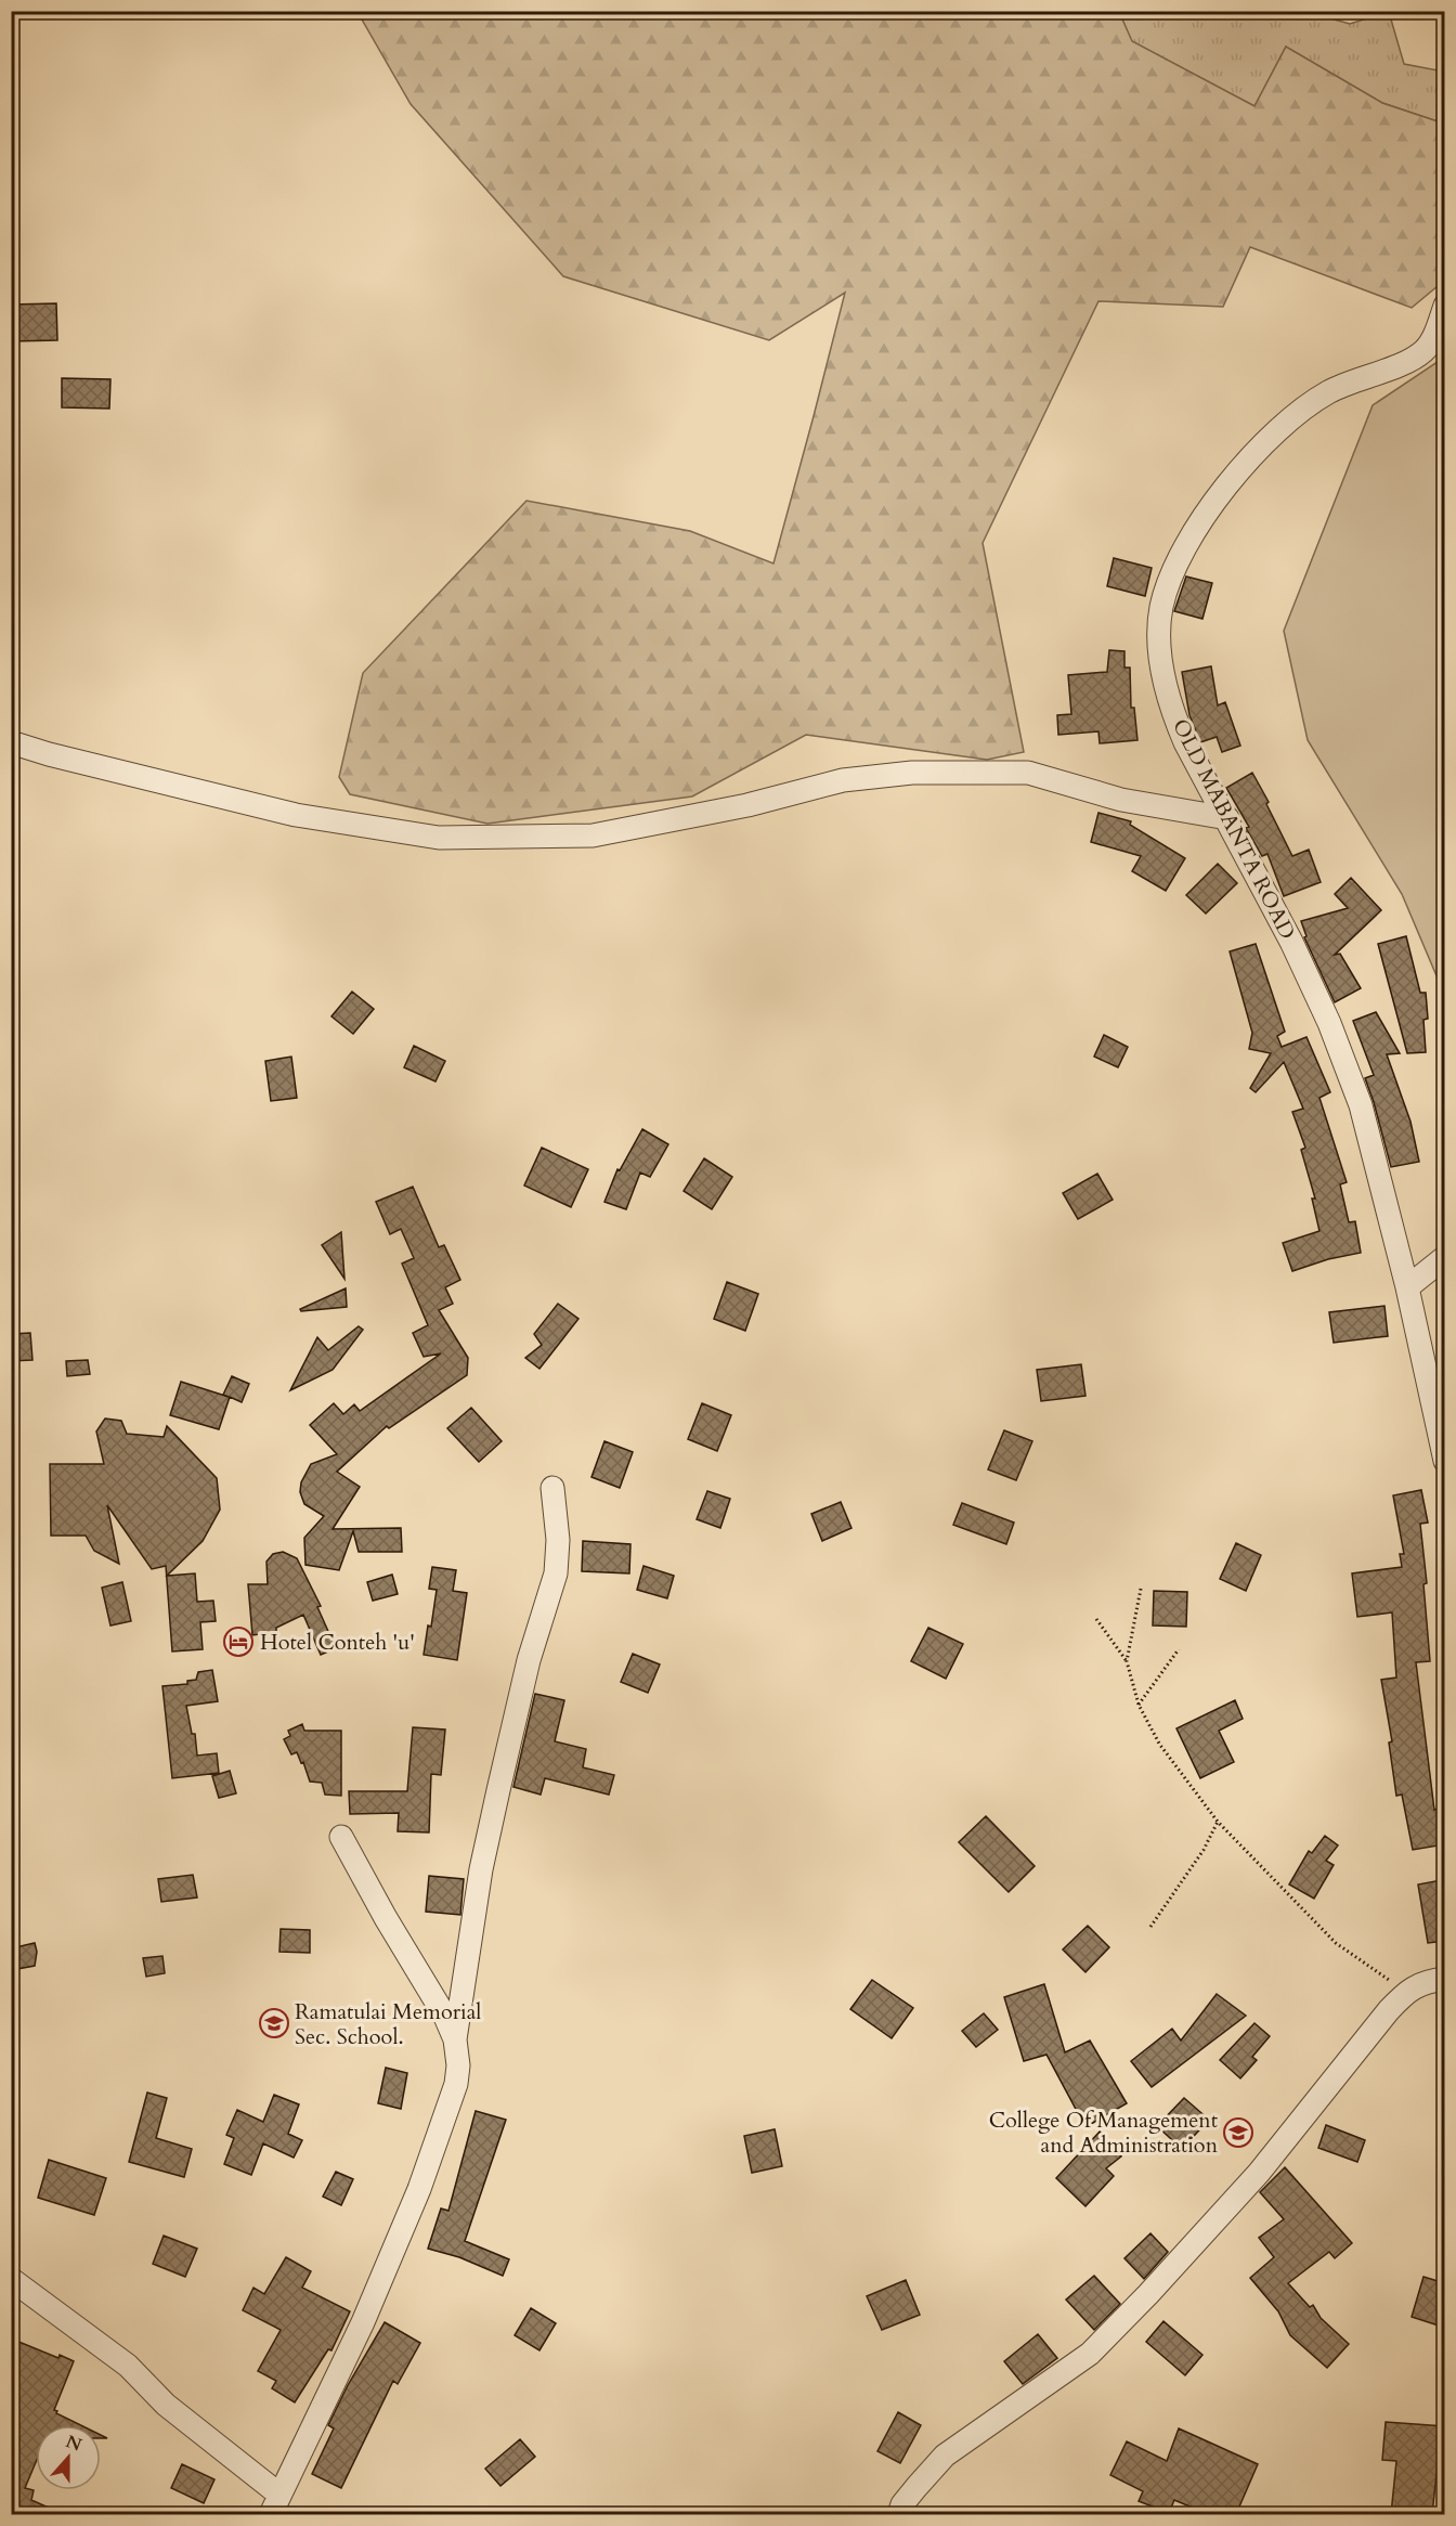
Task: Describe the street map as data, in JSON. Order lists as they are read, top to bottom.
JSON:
{
  "streets": {
    "street": ["OLD MABANTA ROAD"]
  },
  "places": {
    "hotel": ["Hotel Conteh 'u'"],
    "school or university": ["Ramatulai Memorial Sec. School.", "College Of Management and Administration"]
  },
  "north": "top"
}
